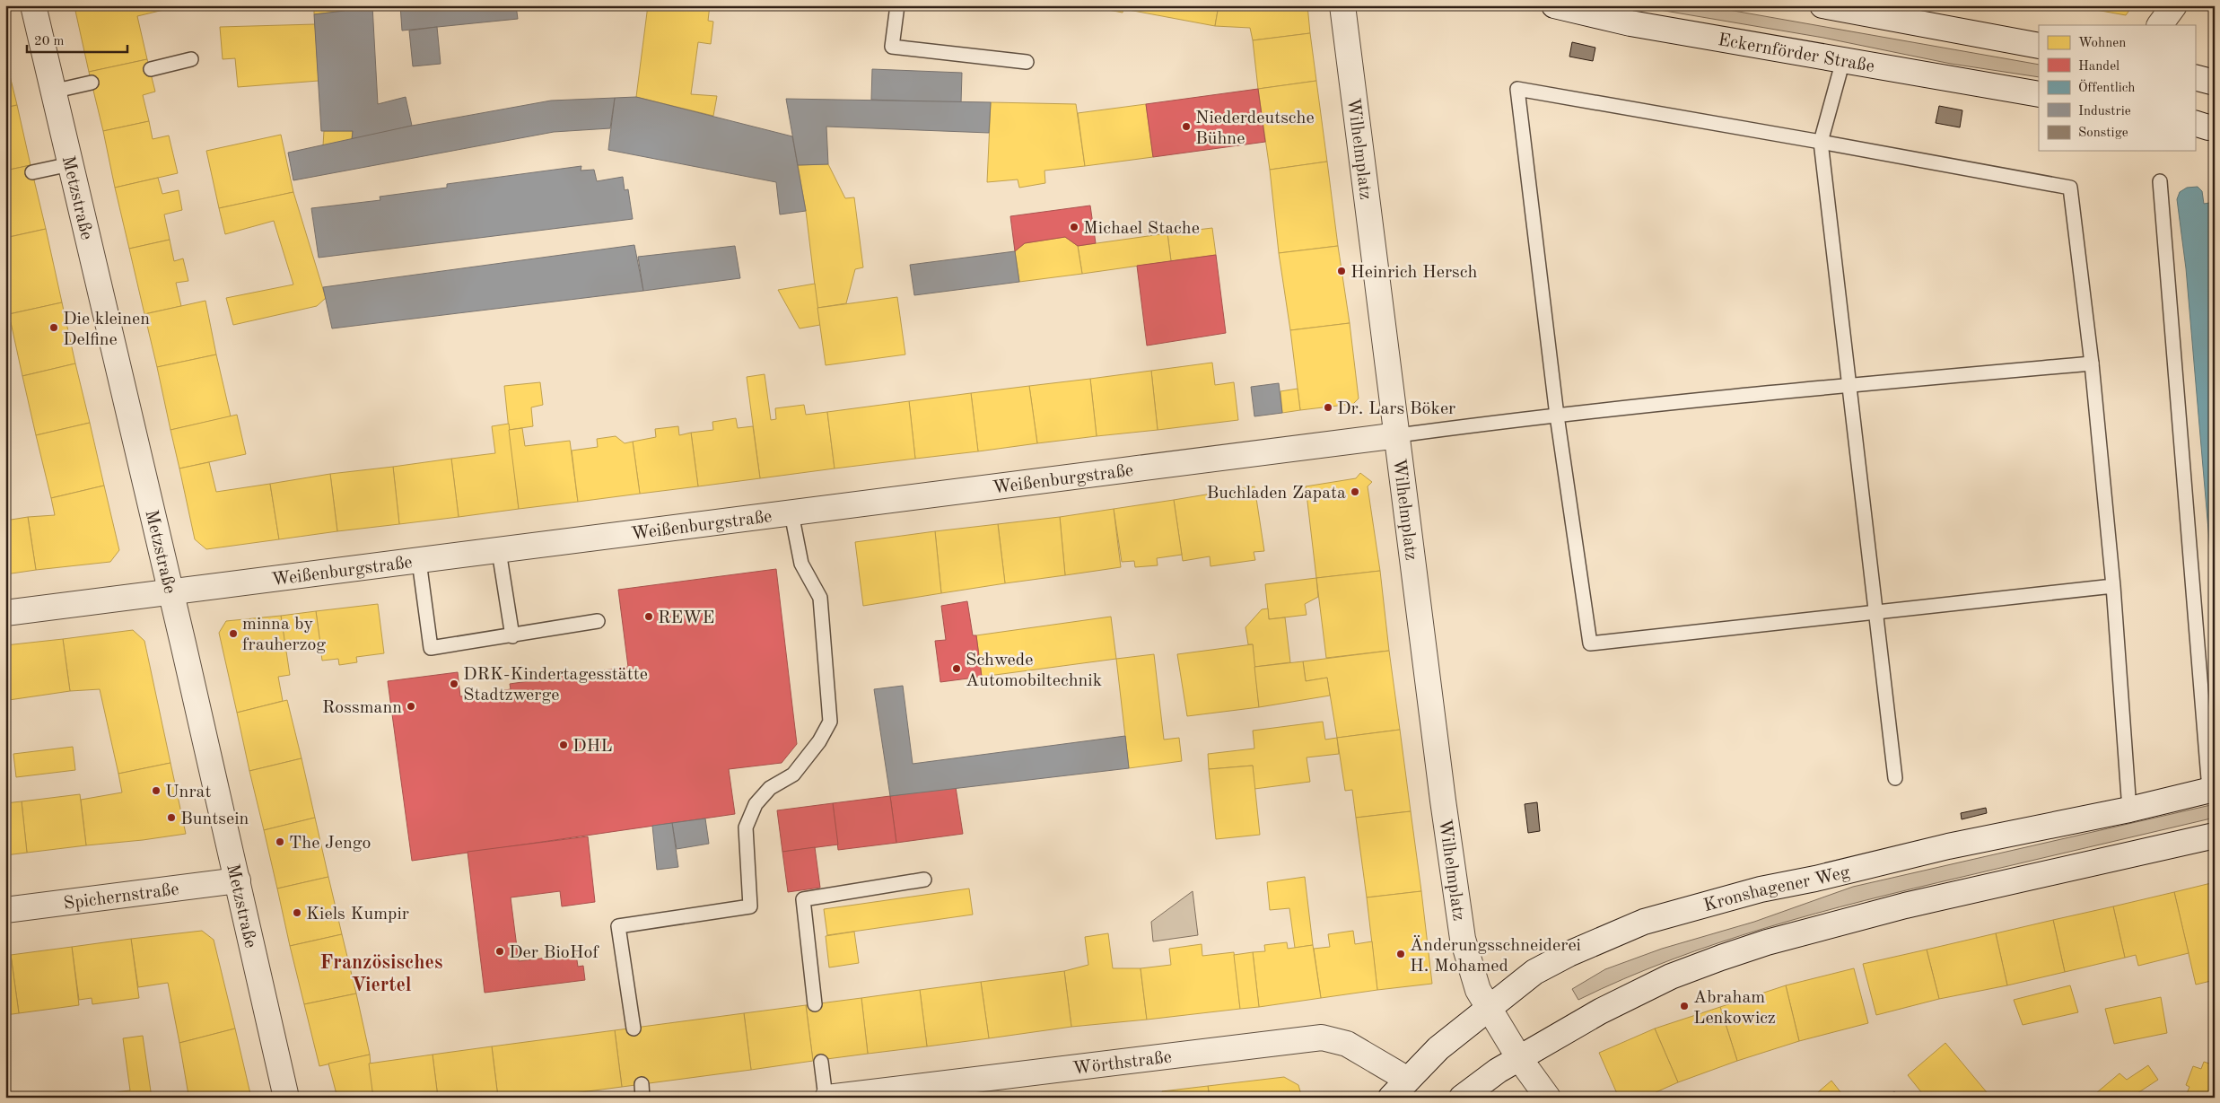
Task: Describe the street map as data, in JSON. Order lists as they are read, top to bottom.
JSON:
{
  "streets": {
    "street": [
      "Eckernförder Straße",
      "Wilhelmplatz",
      "Metzstraße",
      "Weißenburgstraße",
      "Kronshagener Weg",
      "Spichernstraße",
      "Wörthstraße"
    ]
  },
  "crossings": [
    ["Wilhelmplatz", "Weißenburgstraße"],
    ["Wilhelmplatz", "Kronshagener Weg"],
    ["Metzstraße", "Weißenburgstraße"],
    ["Metzstraße", "Spichernstraße"],
    ["Kronshagener Weg", "Wörthstraße"]
  ],
  "districts": ["Französisches Viertel"],
  "places": [
    "Niederdeutsche Bühne",
    "Michael Stache",
    "Heinrich Hersch",
    "Die kleinen Delfine",
    "Dr. Lars Böker",
    "Buchladen Zapata",
    "REWE",
    "minna by frauherzog",
    "Schwede Automobiltechnik",
    "DRK-Kindertagesstätte Stadtzwerge",
    "Rossmann",
    "DHL",
    "Unrat",
    "Buntsein",
    "The Jengo",
    "Kiels Kumpir",
    "Der BioHof",
    "Änderungsschneiderei H. Mohamed",
    "Abraham Lenkowicz"
  ],
  "legend": [
    "Wohnen",
    "Handel",
    "Öffentlich",
    "Industrie",
    "Sonstige"
  ],
  "scale_bar": "20 m"
}
